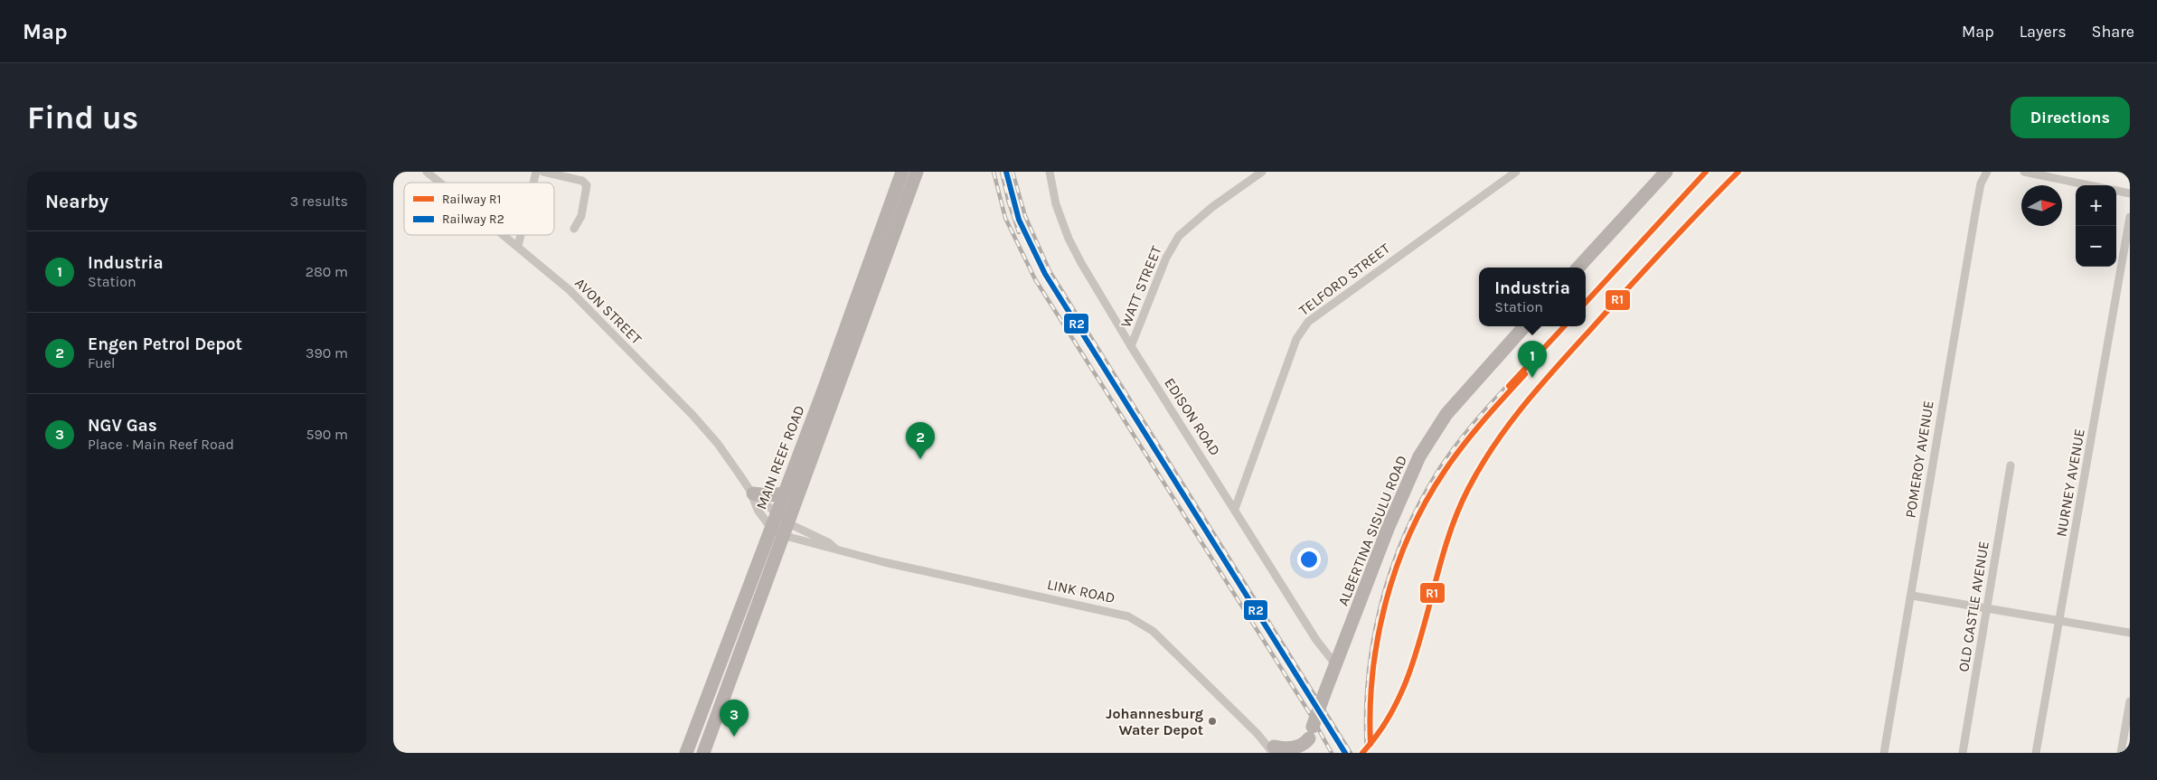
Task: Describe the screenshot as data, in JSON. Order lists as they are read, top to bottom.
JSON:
{
  "streets": {
    "main road": ["MAIN REEF ROAD", "ALBERTINA SISULU ROAD"],
    "street": [
      "TELFORD STREET",
      "WATT STREET",
      "AVON STREET",
      "EDISON ROAD",
      "POMEROY AVENUE",
      "NURNEY AVENUE",
      "LINK ROAD",
      "OLD CASTLE AVENUE"
    ]
  },
  "crossings": [
    ["TELFORD STREET", "EDISON ROAD"],
    ["WATT STREET", "EDISON ROAD"],
    ["AVON STREET", "MAIN REEF ROAD"],
    ["EDISON ROAD", "ALBERTINA SISULU ROAD"],
    ["MAIN REEF ROAD", "LINK ROAD"]
  ],
  "places": ["Johannesburg Water Depot"],
  "lines": ["rail line R1", "rail line R2"],
  "legend": ["Railway R1", "Railway R2"],
  "north": "right",
  "page": {
    "header": "Map",
    "nav": ["Map", "Layers", "Share"],
    "buttons": "Directions",
    "title": "Find us",
    "heading": ["Nearby", "3 results"],
    "map_buttons": ["+", "−"],
    "list": [
      {
        "mark": "1",
        "name": "Industria",
        "note": "Station",
        "value": "280 m"
      },
      {
        "mark": "2",
        "name": "Engen Petrol Depot",
        "note": "Fuel",
        "value": "390 m"
      },
      {
        "mark": "3",
        "name": "NGV Gas",
        "note": "Place · Main Reef Road",
        "value": "590 m"
      }
    ],
    "popup": ["Industria", "Station"],
    "pins": ["1", "2", "3"]
  }
}
